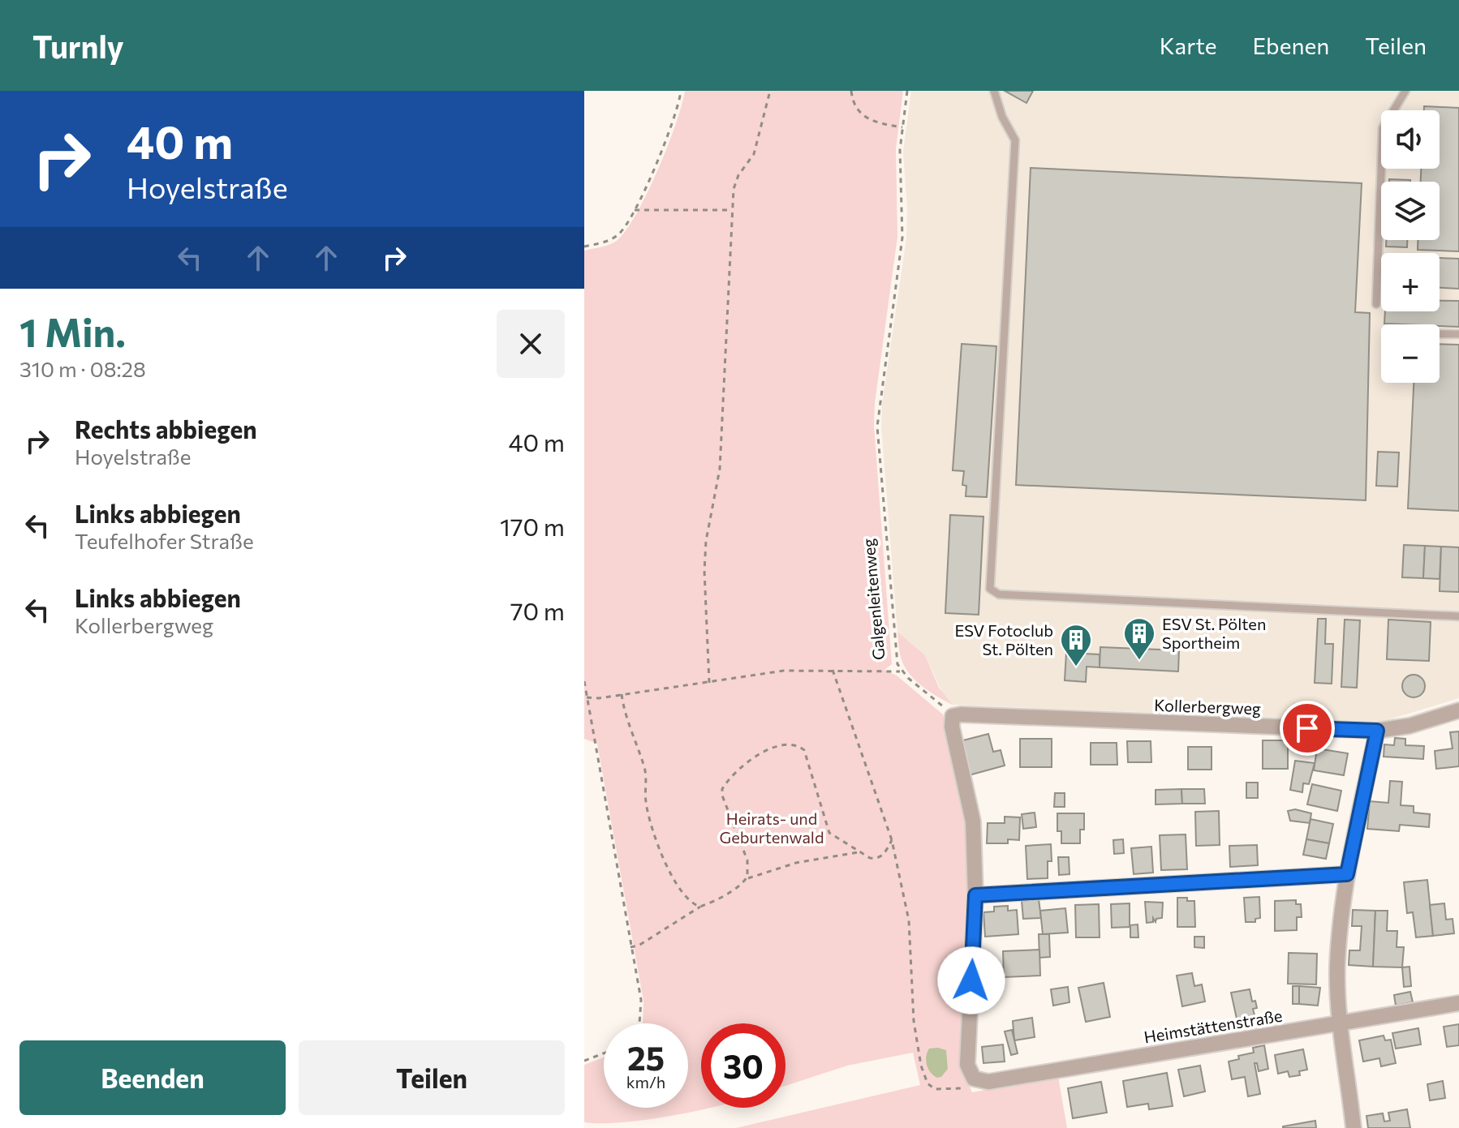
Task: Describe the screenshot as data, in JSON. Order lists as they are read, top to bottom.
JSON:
{
  "streets": {
    "street": ["Kollerbergweg", "Heimstättenstraße"],
    "path": ["Galgenleitenweg"]
  },
  "crossings": [
    ["Galgenleitenweg", "Kollerbergweg"]
  ],
  "parks": ["Heirats- und Geburtenwald"],
  "places": {
    "building": ["ESV St. Pölten Sportheim", "ESV Fotoclub St. Pölten"]
  },
  "page": {
    "header": "Turnly",
    "nav": ["Karte", "Ebenen", "Teilen"],
    "turn": ["40 m", "Hoyelstraße"],
    "map_buttons": ["+", "−"],
    "heading": ["1 Min.", "310 m · 08:28"],
    "list": [
      {
        "name": "Rechts abbiegen",
        "note": "Hoyelstraße",
        "value": "40 m"
      },
      {
        "name": "Links abbiegen",
        "note": "Teufelhofer Straße",
        "value": "170 m"
      },
      {
        "name": "Links abbiegen",
        "note": "Kollerbergweg",
        "value": "70 m"
      }
    ],
    "speed": "25 km/h",
    "limit": "30",
    "buttons": ["Beenden", "Teilen"]
  }
}
